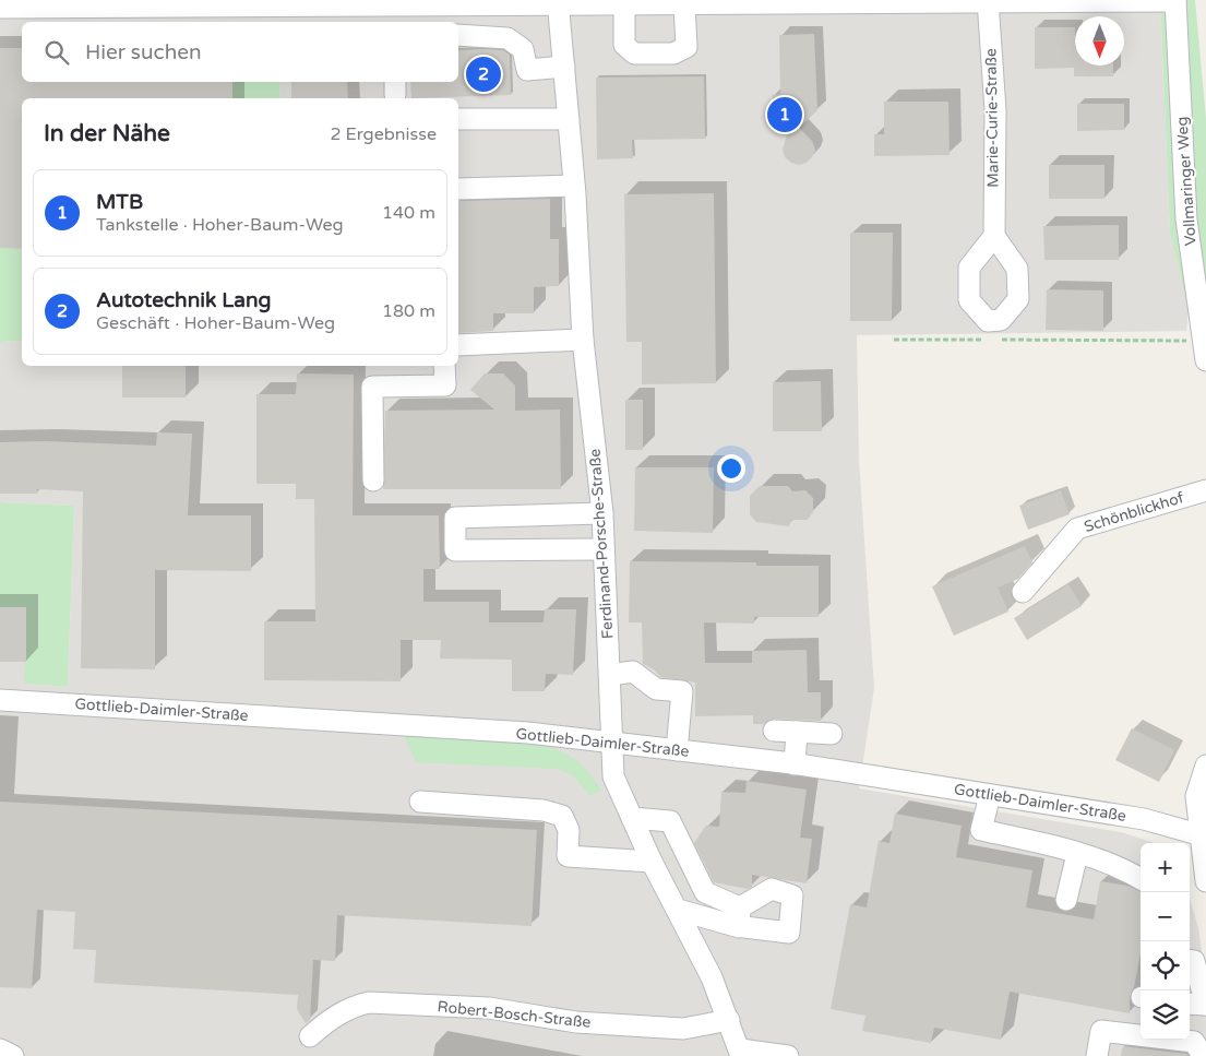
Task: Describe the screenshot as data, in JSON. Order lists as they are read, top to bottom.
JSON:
{
  "streets": {
    "street": [
      "Marie-Curie-Straße",
      "Vollmaringer Weg",
      "Schönblickhof",
      "Ferdinand-Porsche-Straße",
      "Gottlieb-Daimler-Straße",
      "Robert-Bosch-Straße"
    ]
  },
  "crossings": [
    ["Ferdinand-Porsche-Straße", "Gottlieb-Daimler-Straße"],
    ["Ferdinand-Porsche-Straße", "Robert-Bosch-Straße"]
  ],
  "north": "bottom",
  "page": {
    "search": "Hier suchen",
    "pins": ["2", "1"],
    "heading": ["In der Nähe", "2 Ergebnisse"],
    "list": [
      {
        "mark": "1",
        "name": "MTB",
        "note": "Tankstelle · Hoher-Baum-Weg",
        "value": "140 m"
      },
      {
        "mark": "2",
        "name": "Autotechnik Lang",
        "note": "Geschäft · Hoher-Baum-Weg",
        "value": "180 m"
      }
    ],
    "map_buttons": ["+", "−"]
  }
}
